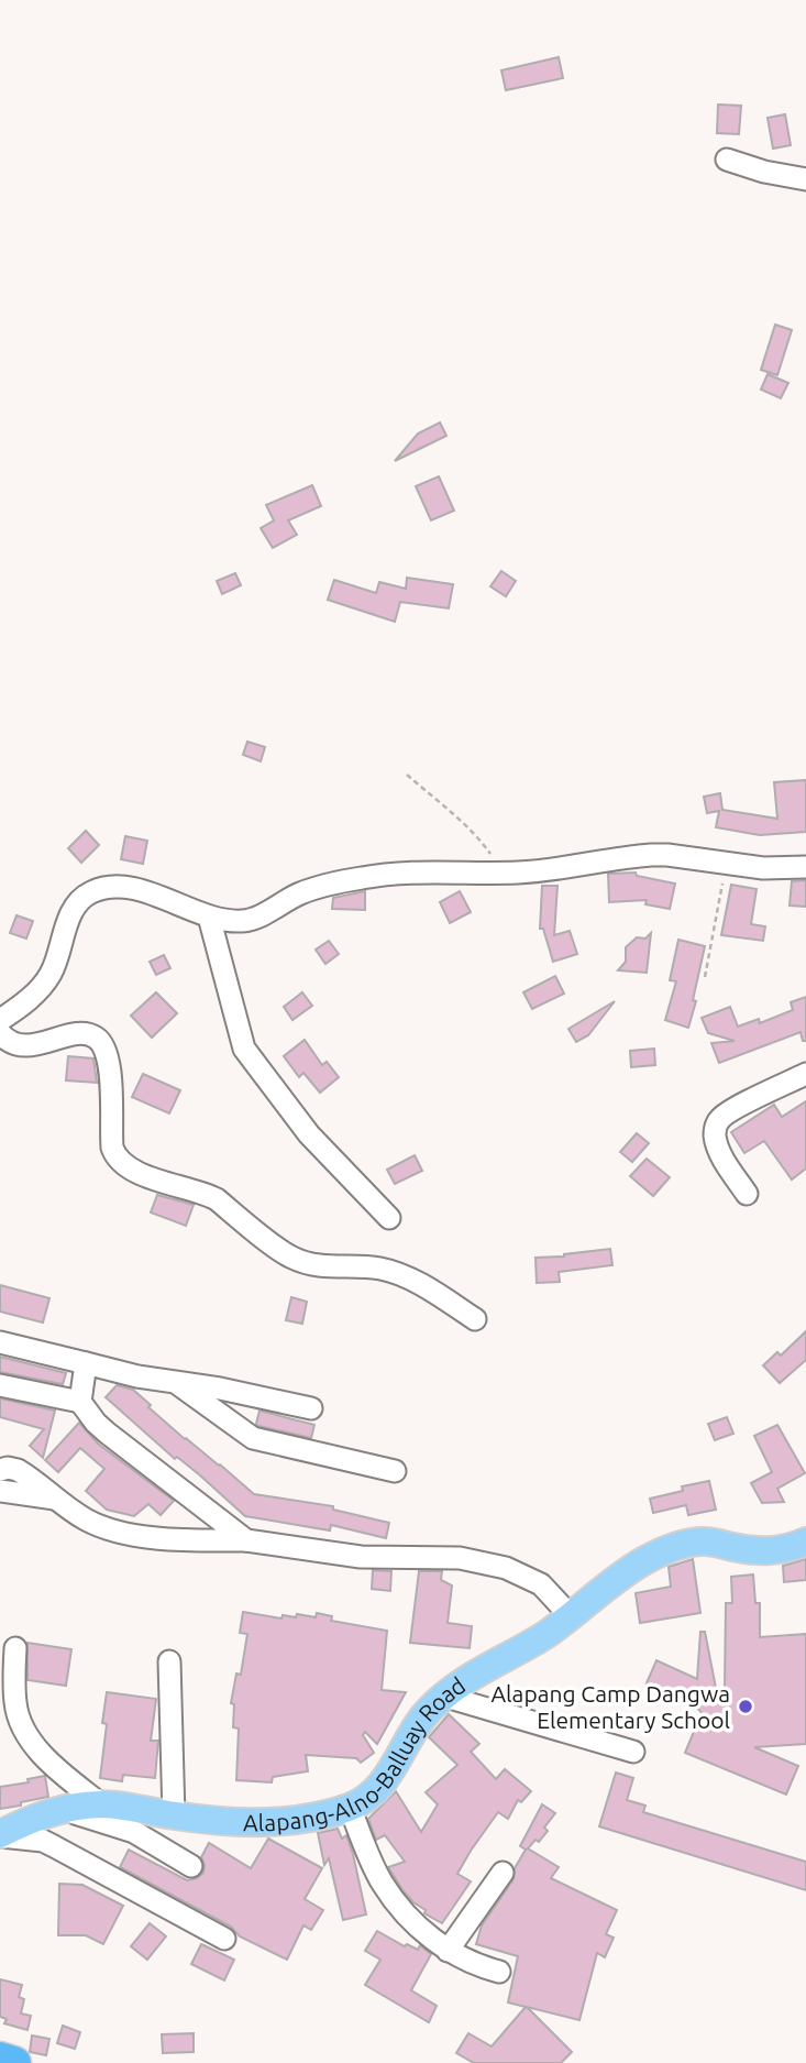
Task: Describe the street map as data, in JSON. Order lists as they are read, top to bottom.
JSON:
{
  "streets": {
    "main road": ["Alapang-Alno-Balluay Road"]
  },
  "places": ["Alapang Camp Dangwa Elementary School"]
}
